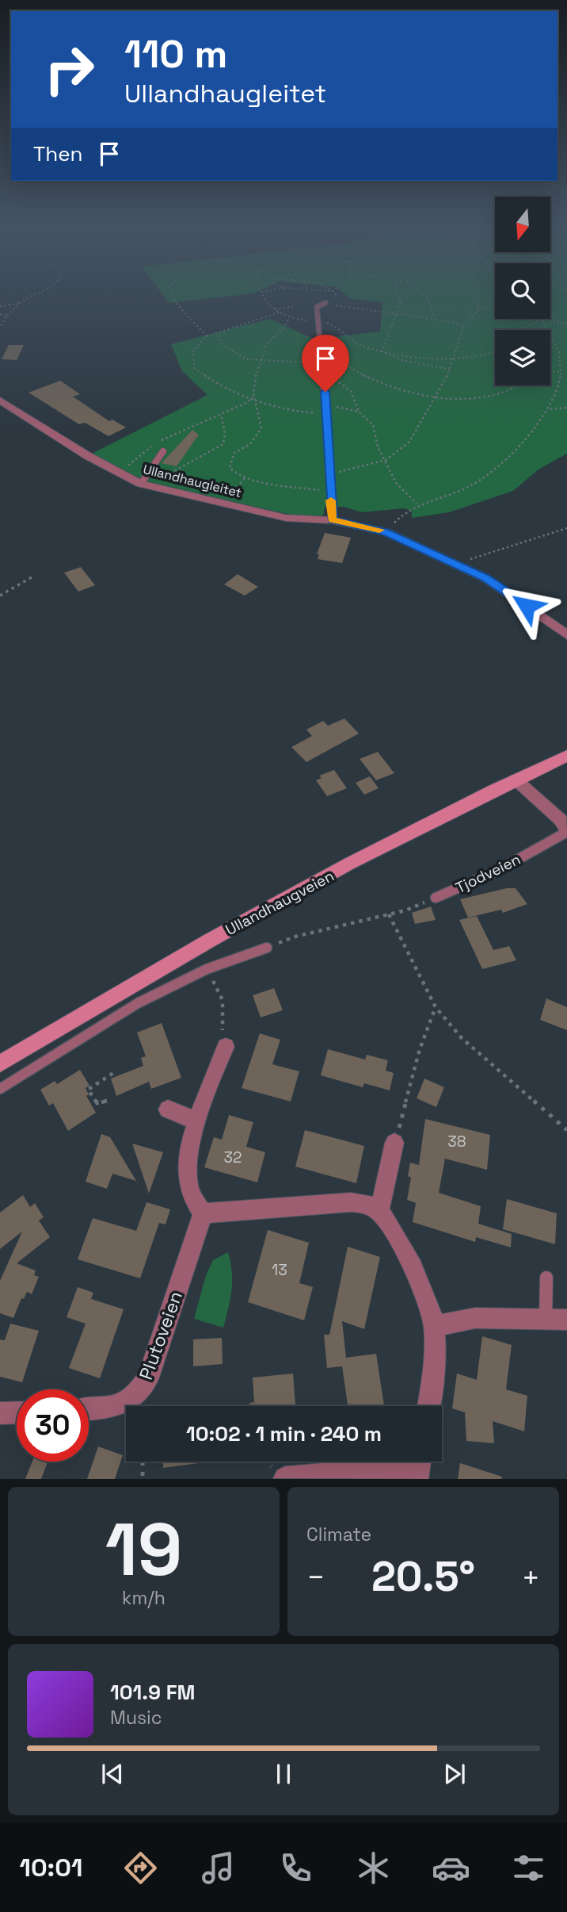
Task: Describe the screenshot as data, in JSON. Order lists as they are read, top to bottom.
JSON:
{
  "streets": {
    "main road": ["Ullandhaugveien"],
    "street": ["Ullandhaugleitet", "Tjodveien", "Plutoveien"]
  },
  "crossings": [
    ["Tjodveien", "Ullandhaugveien"]
  ],
  "house_numbers": ["38", "32", "13"],
  "north": "bottom",
  "page": {
    "turn": ["110 m", "Ullandhaugleitet"],
    "then": "Then",
    "limit": "30",
    "trip": "10:02 · 1 min · 240 m",
    "tile": [
      ["19", "km/h"],
      "Climate"
    ],
    "heat": ["−", "20.5°", "+"],
    "song": ["101.9 FM", "Music"],
    "tabs": "10:01"
  }
}
